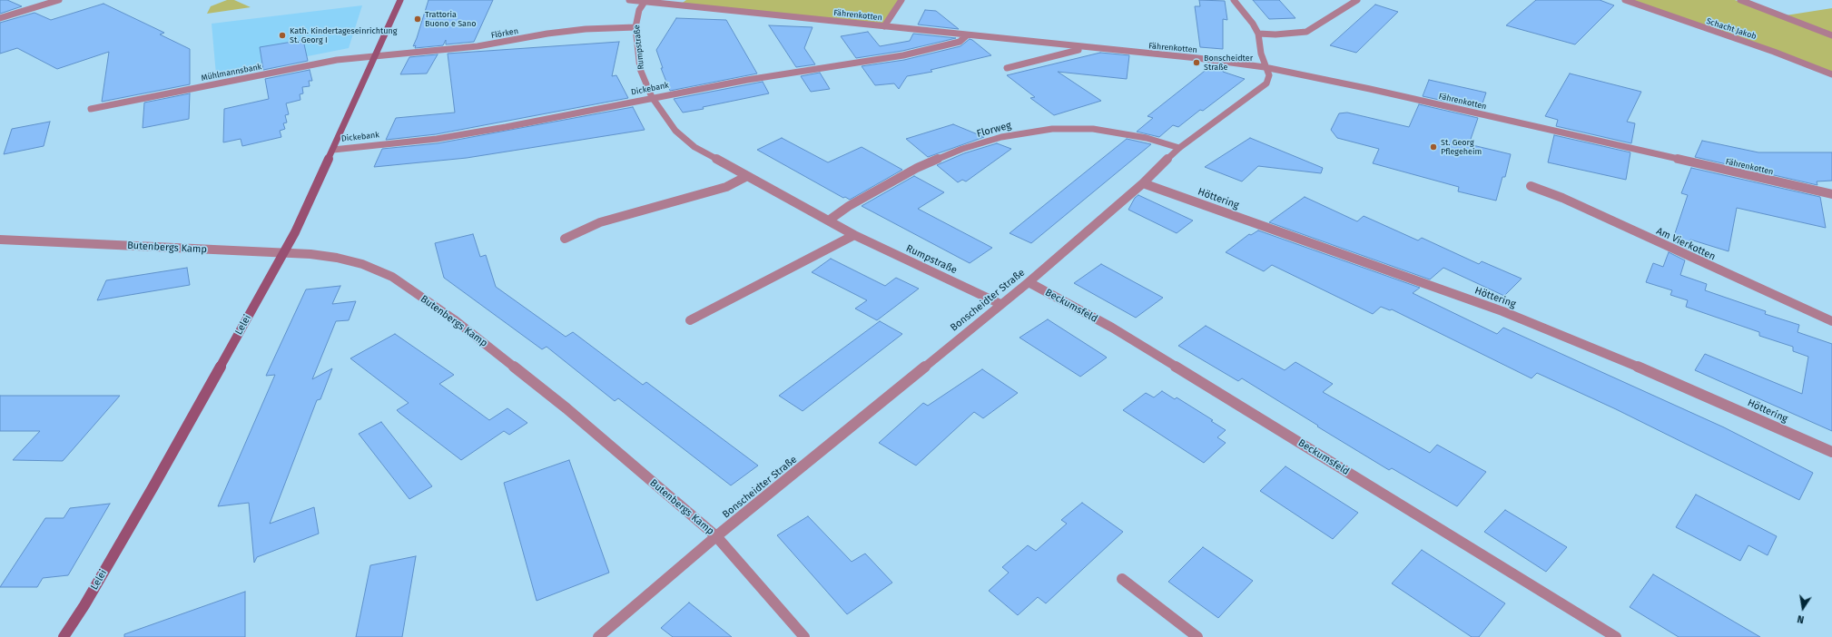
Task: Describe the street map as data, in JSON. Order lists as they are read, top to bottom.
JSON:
{
  "streets": {
    "street": [
      "Fährenkotten",
      "Schacht Jakob",
      "Flörken",
      "Rumpstraße",
      "Mühlmannsbank",
      "Dickebank",
      "Florweg",
      "Höttering",
      "Am Vierkotten",
      "Butenbergs Kamp",
      "Bonscheidter Straße",
      "Beckumsfeld",
      "Lelei"
    ]
  },
  "crossings": [
    ["Fährenkotten", "Rumpstraße"],
    ["Fährenkotten", "Dickebank"],
    ["Fährenkotten", "Bonscheidter Straße"],
    ["Flörken", "Rumpstraße"],
    ["Flörken", "Mühlmannsbank"],
    ["Flörken", "Lelei"],
    ["Rumpstraße", "Dickebank"],
    ["Rumpstraße", "Florweg"],
    ["Rumpstraße", "Bonscheidter Straße"],
    ["Mühlmannsbank", "Lelei"],
    ["Dickebank", "Lelei"],
    ["Florweg", "Bonscheidter Straße"],
    ["Höttering", "Bonscheidter Straße"],
    ["Butenbergs Kamp", "Bonscheidter Straße"],
    ["Butenbergs Kamp", "Lelei"],
    ["Bonscheidter Straße", "Beckumsfeld"]
  ],
  "places": [
    "Trattoria Buono e Sano",
    "Kath. Kindertageseinrichtung St. Georg I",
    "Bonscheidter Straße",
    "St. Georg Pflegeheim"
  ],
  "north": "bottom"
}
